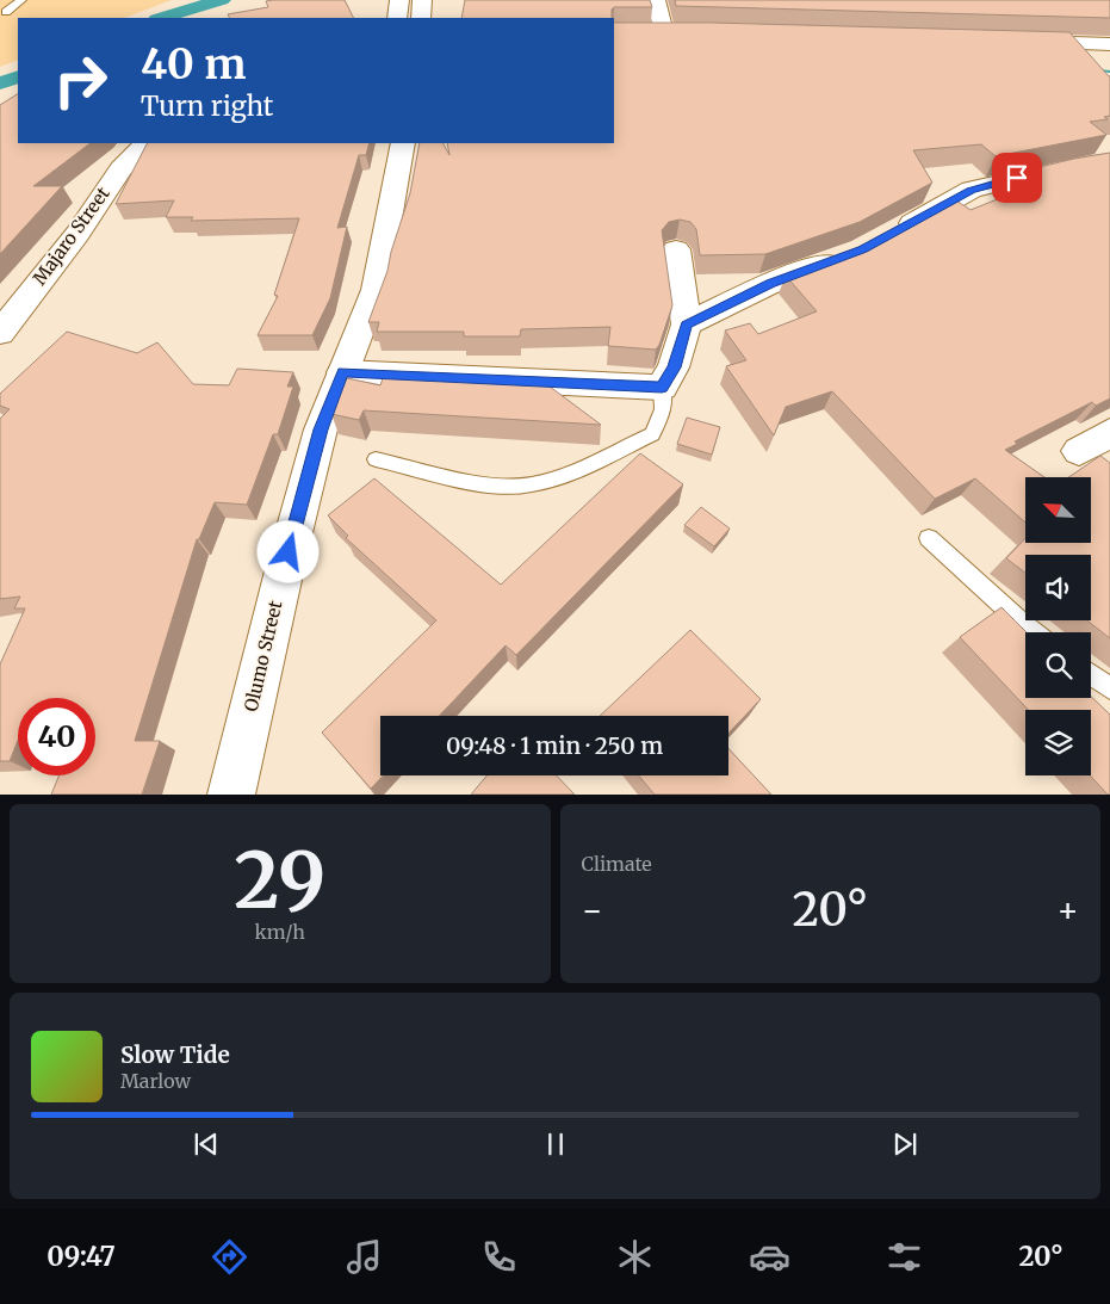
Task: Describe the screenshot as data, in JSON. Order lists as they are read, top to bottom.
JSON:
{
  "streets": {
    "street": ["Majaro Street", "Olumo Street"]
  },
  "north": "top left",
  "page": {
    "turn": ["40 m", "Turn right"],
    "limit": "40",
    "trip": "09:48 · 1 min · 250 m",
    "tile": [
      ["29", "km/h"],
      "Climate"
    ],
    "heat": ["−", "20°", "+"],
    "song": ["Slow Tide", "Marlow"],
    "tabs": ["09:47", "20°"]
  }
}
